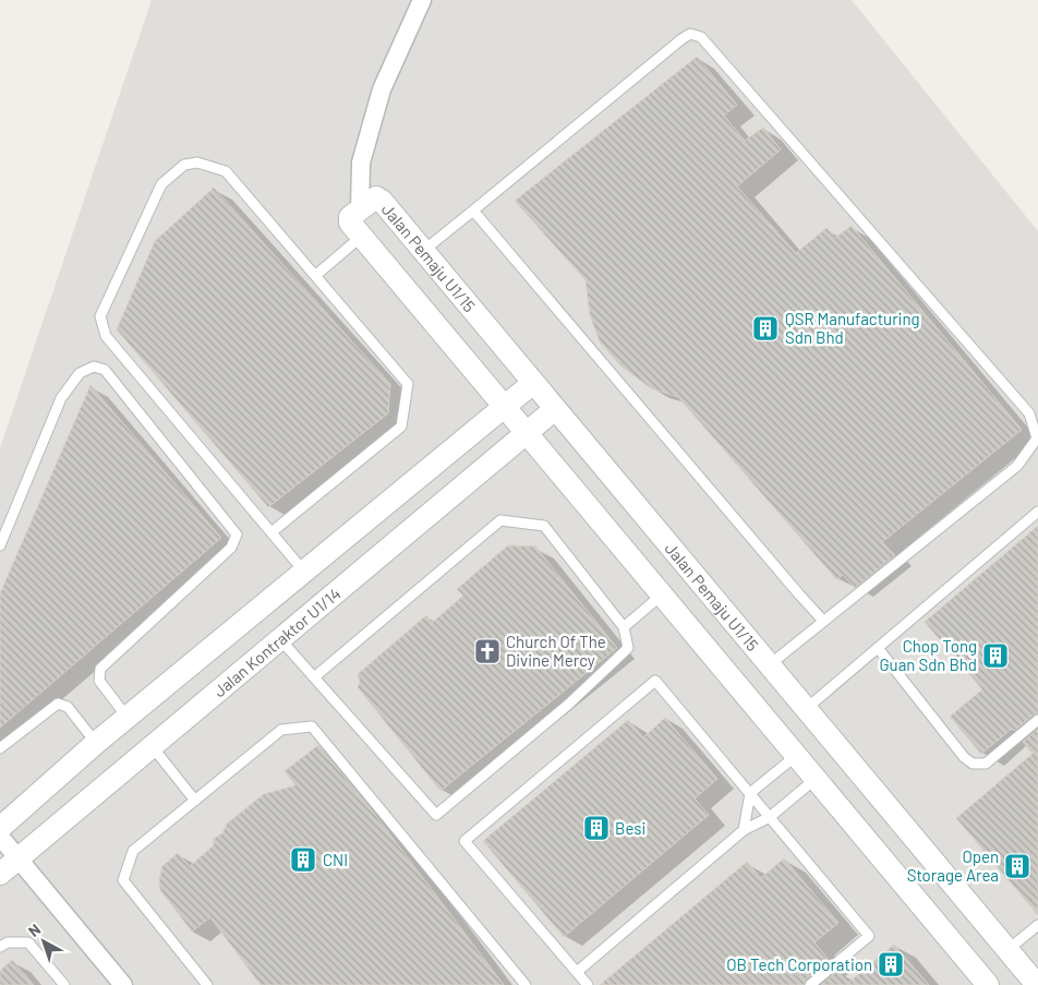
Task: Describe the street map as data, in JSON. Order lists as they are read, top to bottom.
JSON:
{
  "streets": {
    "street": ["Jalan Pemaju U1/15", "Jalan Kontraktor U1/14"]
  },
  "crossings": [
    ["Jalan Pemaju U1/15", "Jalan Kontraktor U1/14"]
  ],
  "places": {
    "building": [
      "QSR Manufacturing Sdn Bhd",
      "Chop Tong Guan Sdn Bhd",
      "Besi",
      "CNI",
      "Open Storage Area",
      "OB Tech Corporation"
    ],
    "church": ["Church Of The Divine Mercy"]
  },
  "north": "top left"
}
